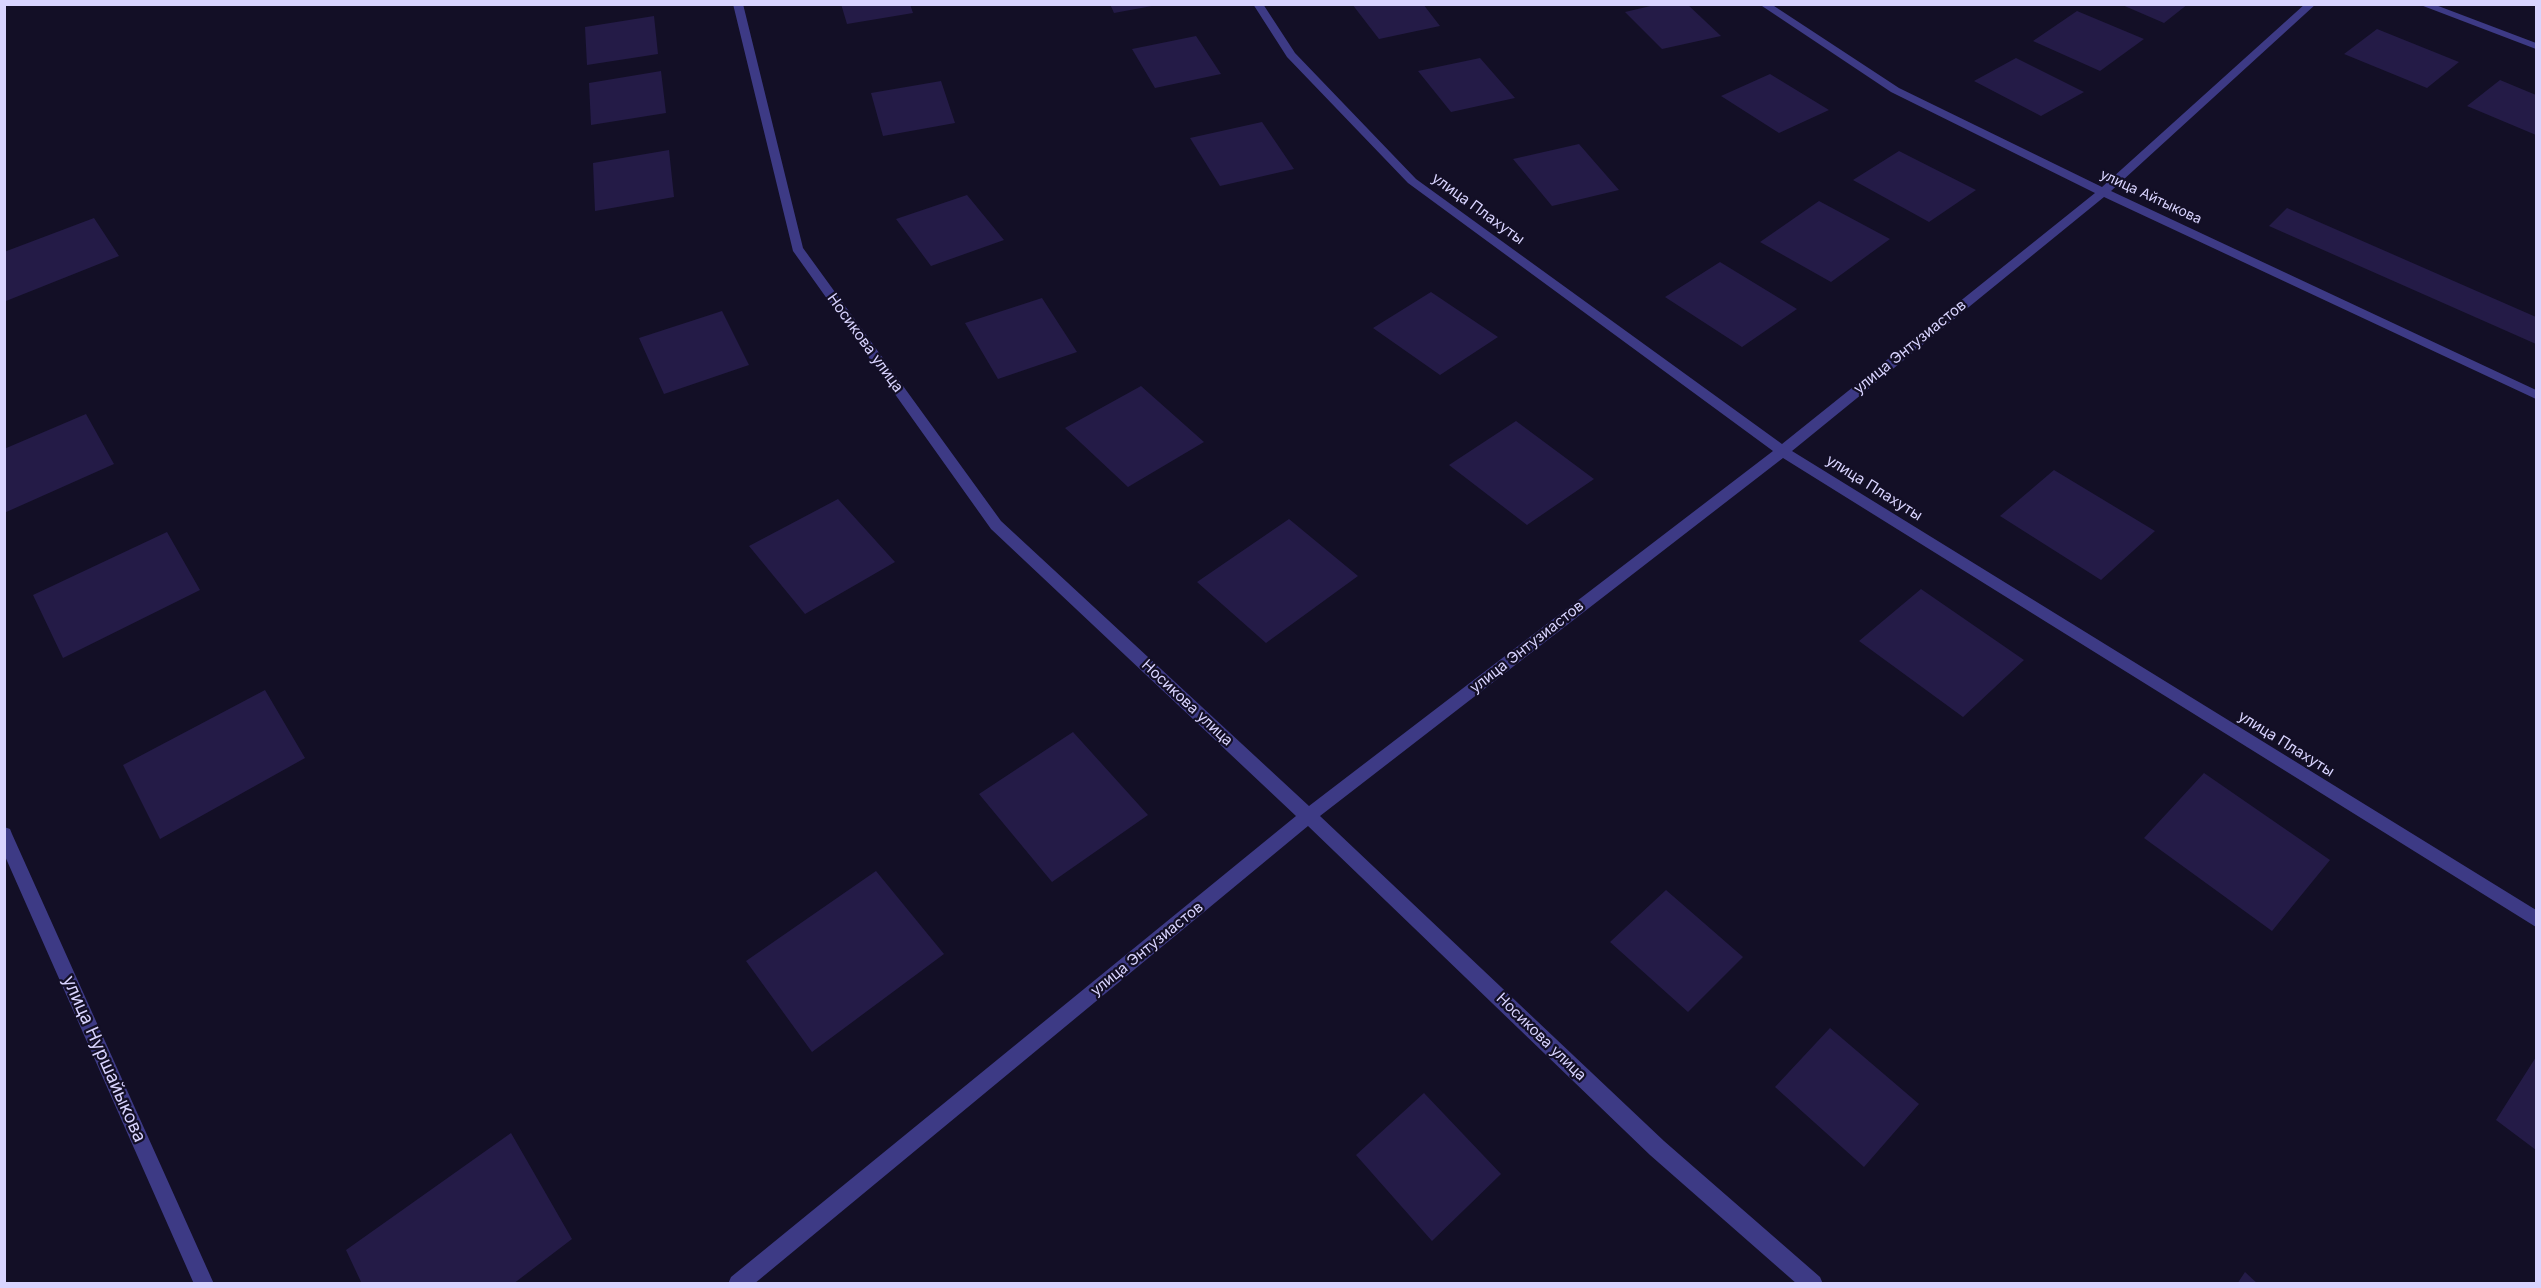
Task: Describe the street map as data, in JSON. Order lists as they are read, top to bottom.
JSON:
{
  "streets": {
    "street": [
      "улица Айтыкова",
      "улица Плахуты",
      "Носикова улица",
      "улица Энтузиастов",
      "улица Нуршайыкова"
    ]
  },
  "crossings": [
    ["улица Айтыкова", "улица Энтузиастов"],
    ["улица Плахуты", "улица Энтузиастов"],
    ["Носикова улица", "улица Энтузиастов"]
  ]
}
